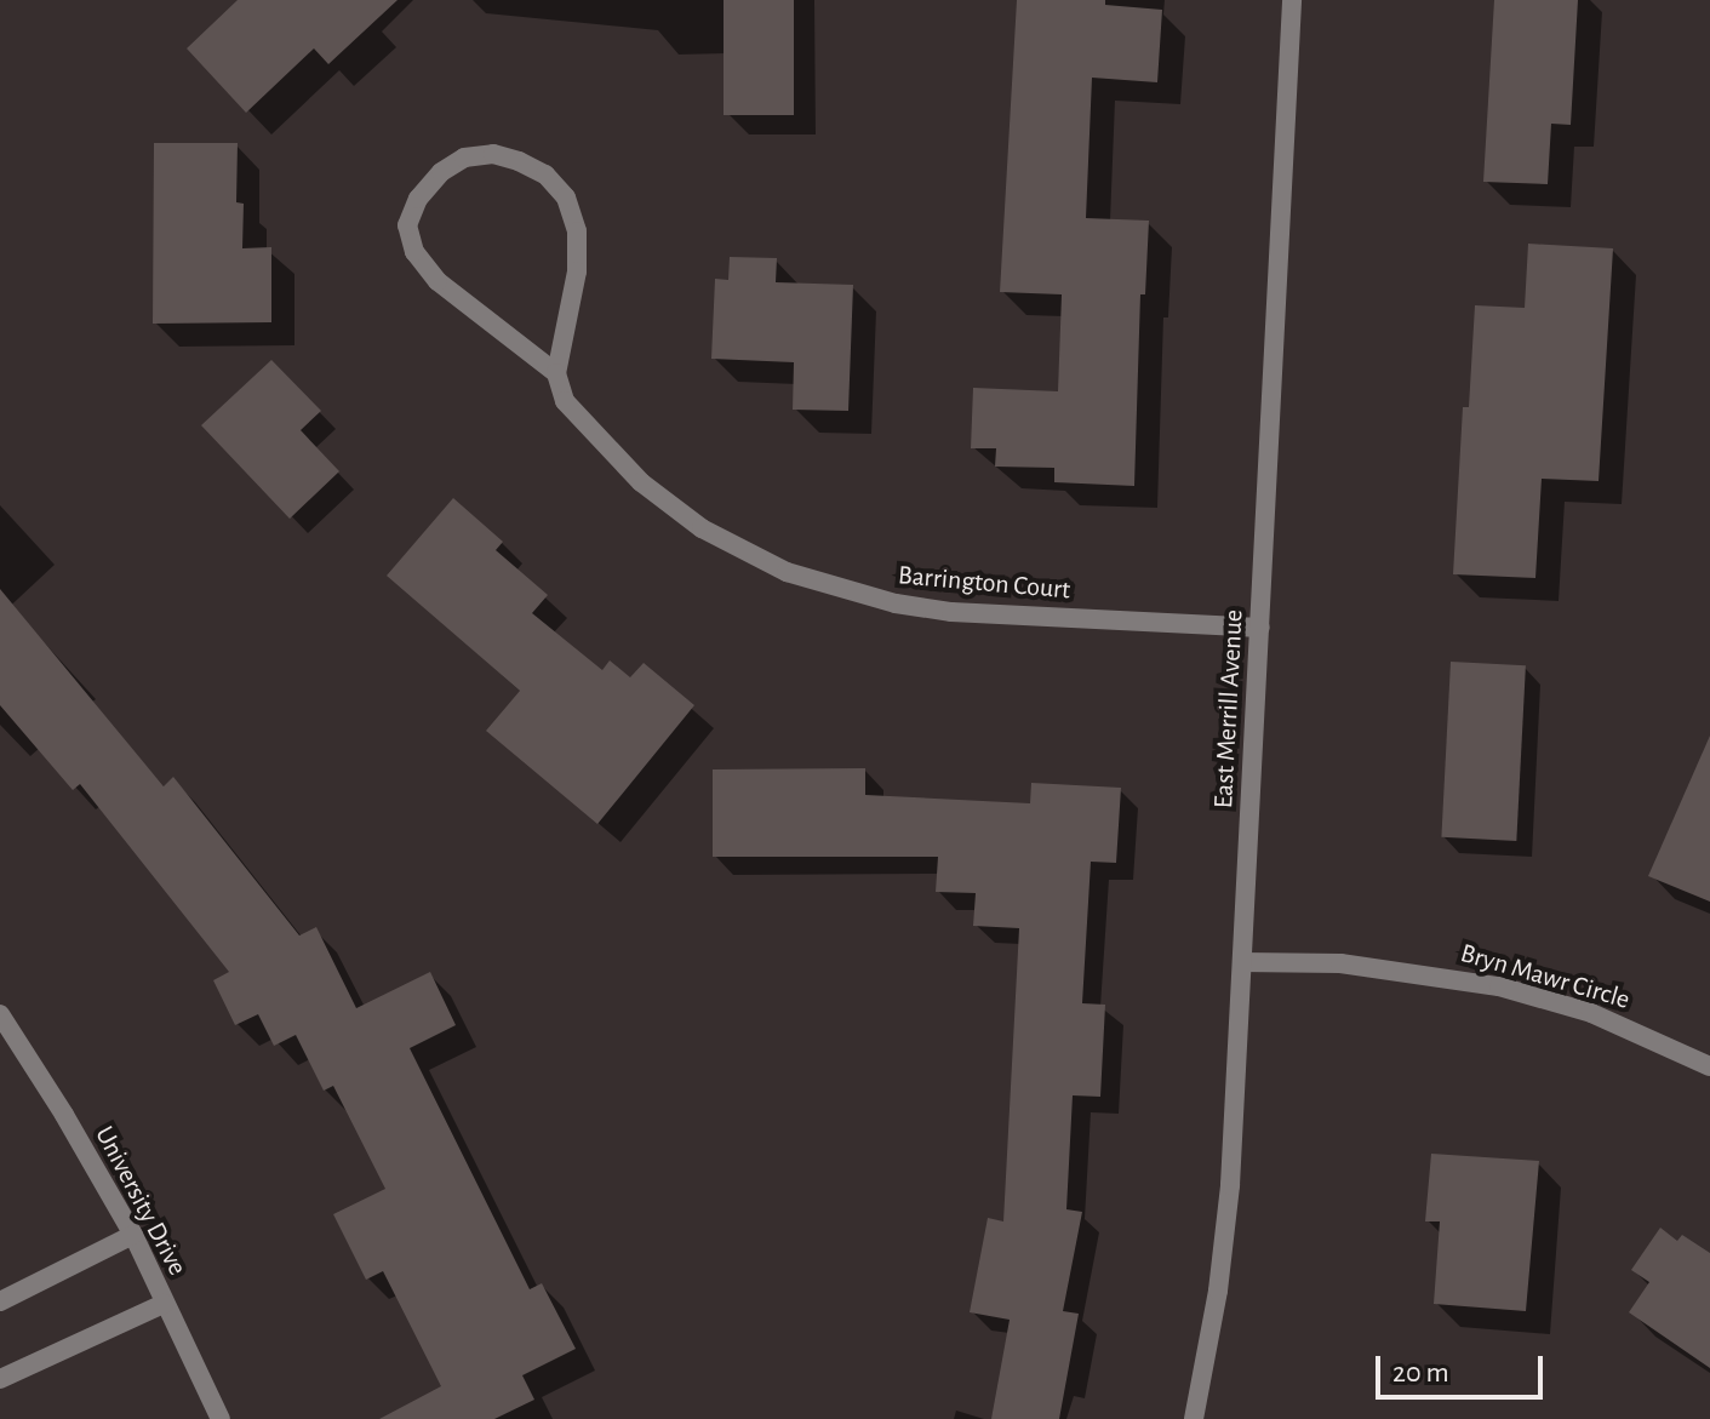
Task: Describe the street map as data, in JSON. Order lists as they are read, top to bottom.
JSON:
{
  "streets": {
    "street": [
      "Barrington Court",
      "East Merrill Avenue",
      "Bryn Mawr Circle",
      "University Drive"
    ]
  },
  "crossings": [
    ["Barrington Court", "East Merrill Avenue"],
    ["East Merrill Avenue", "Bryn Mawr Circle"]
  ],
  "scale_bar": "20 m"
}
